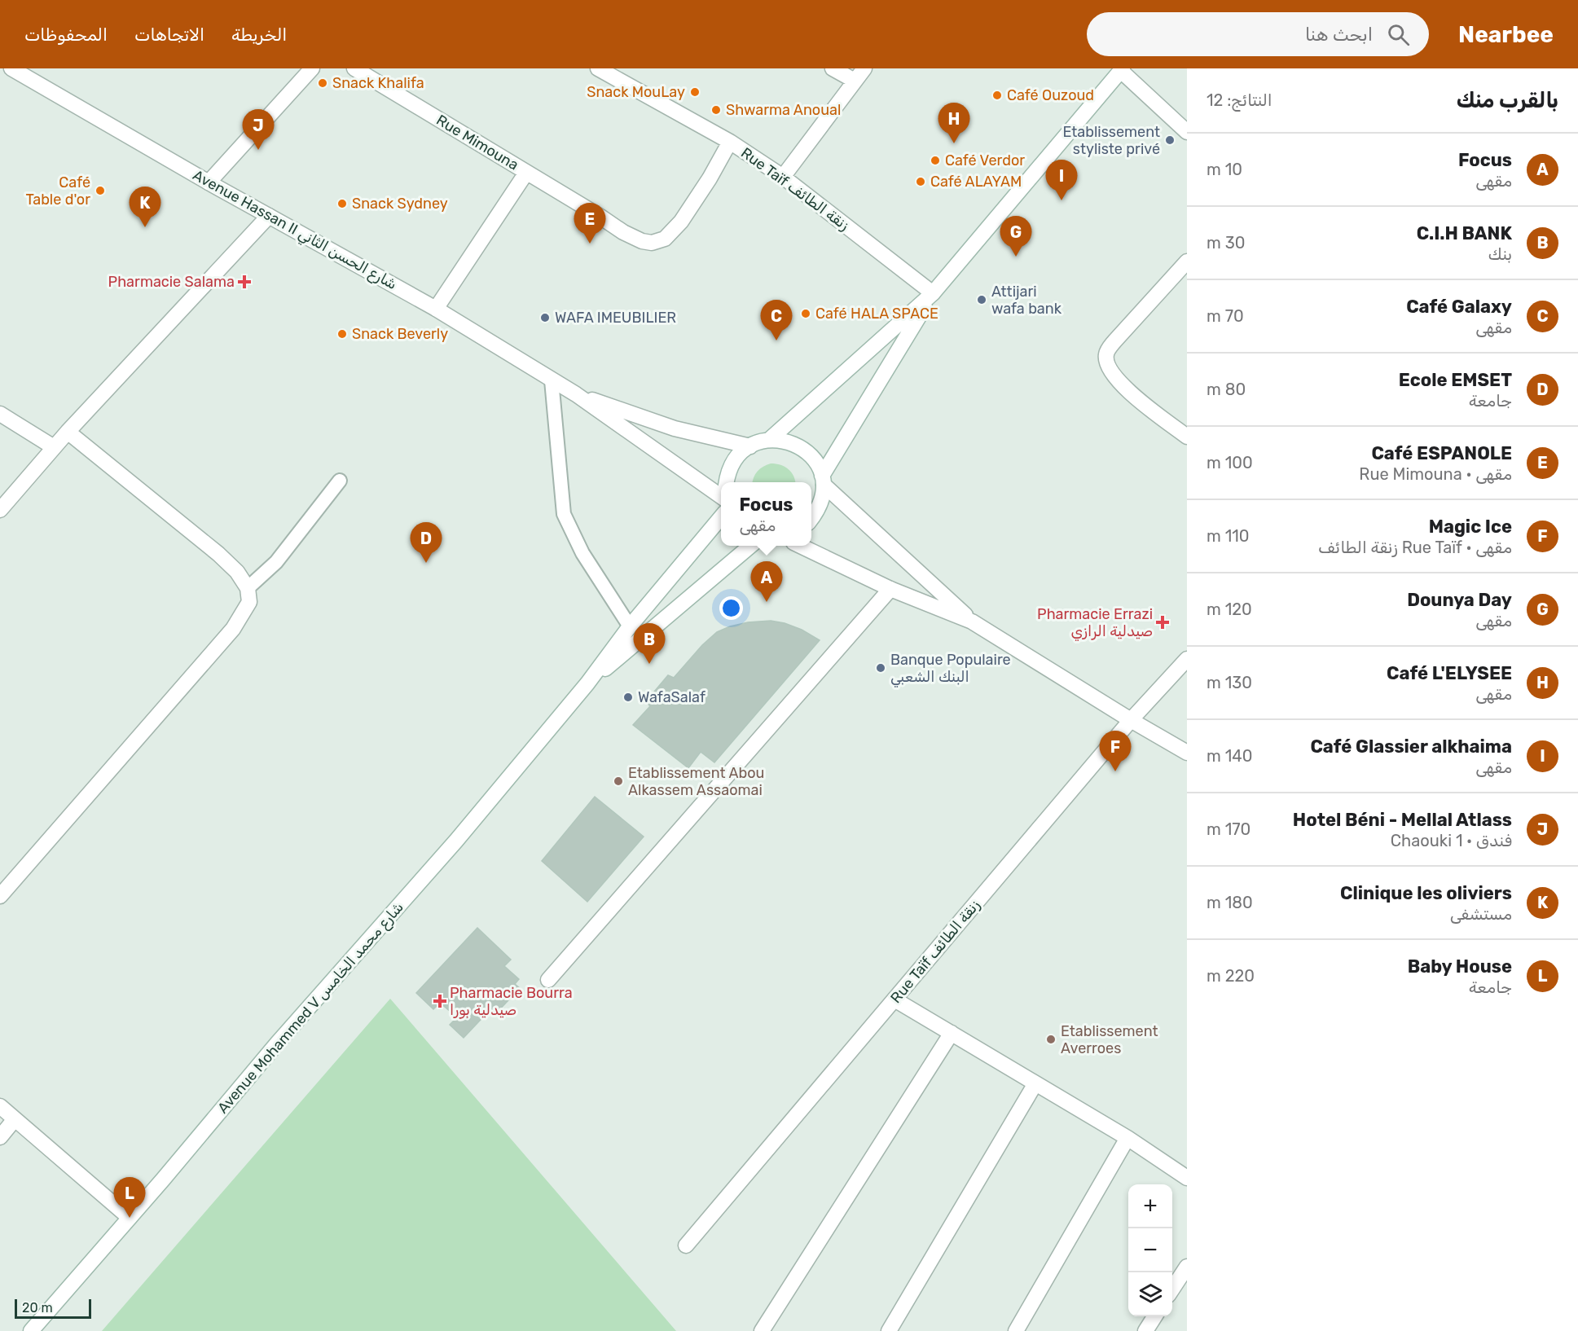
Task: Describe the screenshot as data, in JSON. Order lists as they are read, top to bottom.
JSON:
{
  "streets": {
    "street": [
      "Rue Mimouna",
      "Rue Taïf زنقة الطائف",
      "Avenue Hassan II شارع الحسن الثاني",
      "Avenue Mohammed V شارع محمد الخامس"
    ]
  },
  "crossings": [
    ["Rue Mimouna", "Rue Taïf زنقة الطائف"]
  ],
  "places": {
    "other": [
      "Snack Khalifa",
      "Snack MouLay",
      "Café Ouzoud",
      "Shwarma Anoual",
      "Etablissement styliste privé",
      "Café Verdor",
      "Café ALAYAM",
      "Café Table d'or",
      "Snack Sydney",
      "Attijari wafa bank",
      "Café HALA SPACE",
      "WAFA IMEUBILIER",
      "Snack Beverly",
      "Banque Populaire البنك الشعبي",
      "WafaSalaf",
      "Etablissement Abou Alkassem Assaomai",
      "Etablissement Averroes"
    ],
    "health": ["Pharmacie Salama", "Pharmacie Errazi صيدلية الرازي", "Pharmacie Bourra صيدلية بورا"]
  },
  "scale_bar": "20 m",
  "page": {
    "header": "Nearbee",
    "search": "ابحث هنا",
    "nav": ["الخريطة", "الاتجاهات", "المحفوظات"],
    "heading": ["بالقرب منك", "النتائج: 12"],
    "pins": [
      "H",
      "J",
      "I",
      "K",
      "E",
      "G",
      "C",
      "D",
      "A",
      "B",
      "F",
      "L"
    ],
    "list": [
      {
        "mark": "A",
        "name": "Focus",
        "note": "مقهى",
        "value": "10 m"
      },
      {
        "mark": "B",
        "name": "C.I.H BANK",
        "note": "بنك",
        "value": "30 m"
      },
      {
        "mark": "C",
        "name": "Café Galaxy",
        "note": "مقهى",
        "value": "70 m"
      },
      {
        "mark": "D",
        "name": "Ecole EMSET",
        "note": "جامعة",
        "value": "80 m"
      },
      {
        "mark": "E",
        "name": "Café ESPANOLE",
        "note": "مقهى · Rue Mimouna",
        "value": "100 m"
      },
      {
        "mark": "F",
        "name": "Magic Ice",
        "note": "مقهى · Rue Taïf زنقة الطائف",
        "value": "110 m"
      },
      {
        "mark": "G",
        "name": "Dounya Day",
        "note": "مقهى",
        "value": "120 m"
      },
      {
        "mark": "H",
        "name": "Café L'ELYSEE",
        "note": "مقهى",
        "value": "130 m"
      },
      {
        "mark": "I",
        "name": "Café Glassier alkhaima",
        "note": "مقهى",
        "value": "140 m"
      },
      {
        "mark": "J",
        "name": "Hotel Béni - Mellal Atlass",
        "note": "فندق · Chaouki 1",
        "value": "170 m"
      },
      {
        "mark": "K",
        "name": "Clinique les oliviers",
        "note": "مستشفى",
        "value": "180 m"
      },
      {
        "mark": "L",
        "name": "Baby House",
        "note": "جامعة",
        "value": "220 m"
      }
    ],
    "popup": ["Focus", "مقهى"],
    "map_buttons": ["+", "−"],
    "scale": "20 m"
  }
}
